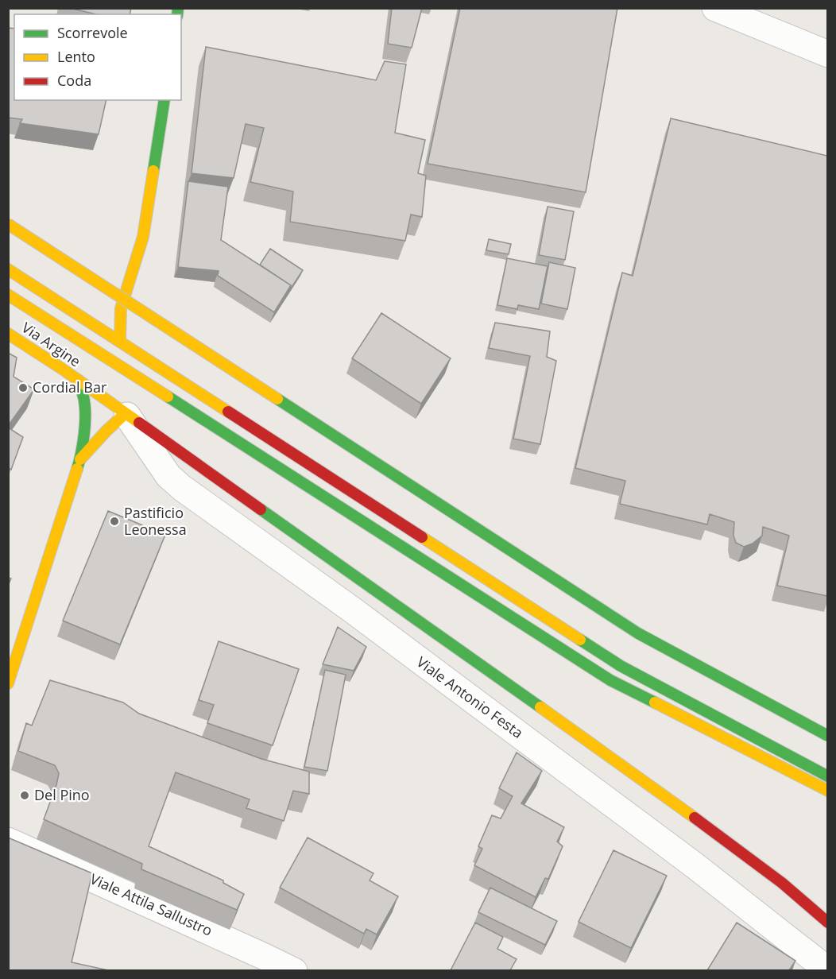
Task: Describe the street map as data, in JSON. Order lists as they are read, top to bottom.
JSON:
{
  "streets": {
    "main road": ["Via Argine"],
    "street": ["Viale Antonio Festa", "Viale Attila Sallustro"]
  },
  "crossings": [
    ["Via Argine", "Viale Antonio Festa"]
  ],
  "places": ["Cordial Bar", "Pastificio Leonessa", "Del Pino"],
  "legend": ["Scorrevole", "Lento", "Coda"]
}
